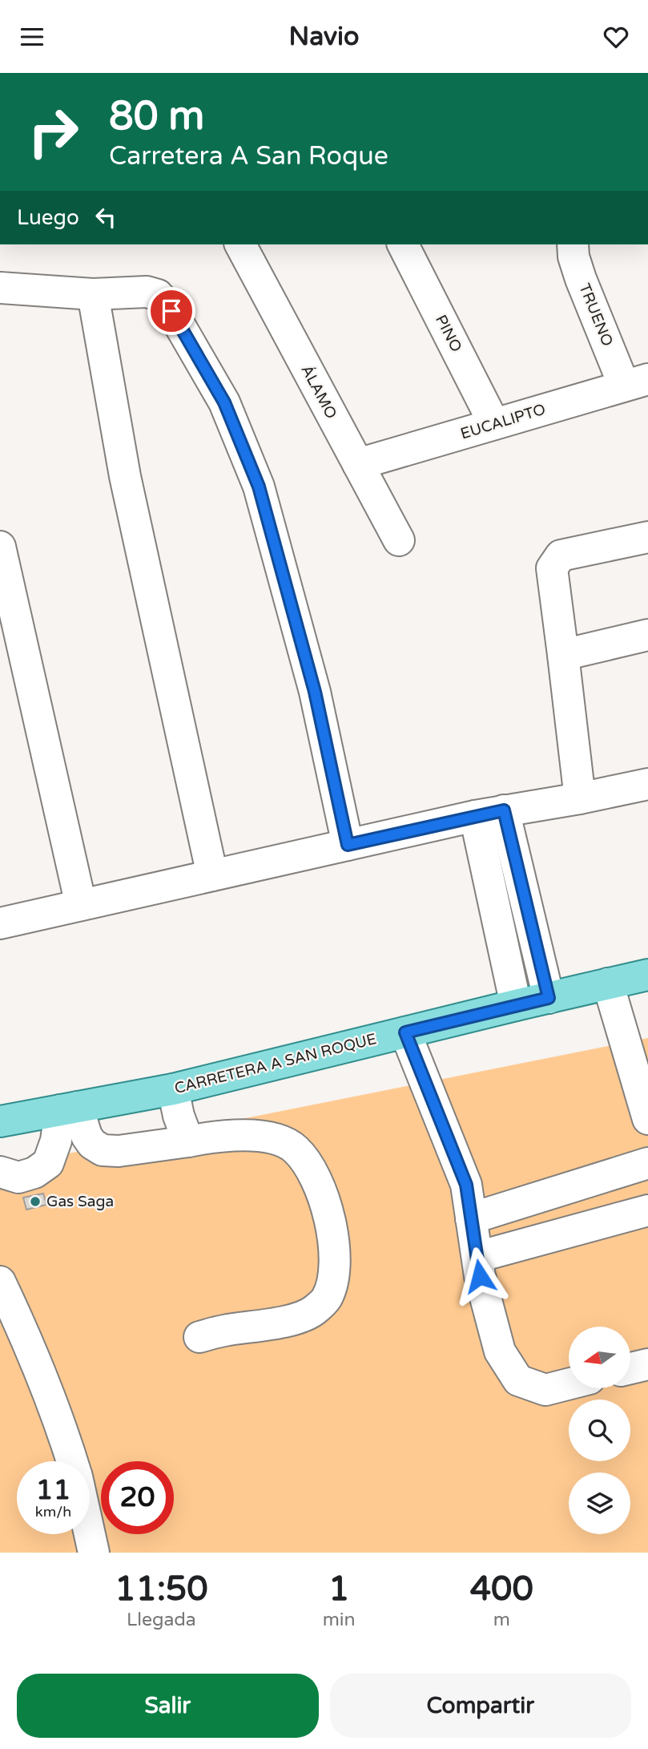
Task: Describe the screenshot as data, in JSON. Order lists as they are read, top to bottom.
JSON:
{
  "streets": {
    "main road": ["CARRETERA A SAN ROQUE"],
    "street": [
      "TRUENO",
      "PINO",
      "ÁLAMO",
      "EUCALIPTO"
    ]
  },
  "crossings": [
    ["TRUENO", "EUCALIPTO"],
    ["PINO", "EUCALIPTO"],
    ["ÁLAMO", "EUCALIPTO"]
  ],
  "places": ["Gas Saga"],
  "north": "left",
  "page": {
    "header": "Navio",
    "turn": ["80 m", "Carretera A San Roque"],
    "then": "Luego",
    "speed": "11 km/h",
    "limit": "20",
    "eta": [
      "11:50",
      "Llegada",
      "1",
      "min",
      "400",
      "m"
    ],
    "buttons": ["Salir", "Compartir"]
  }
}
